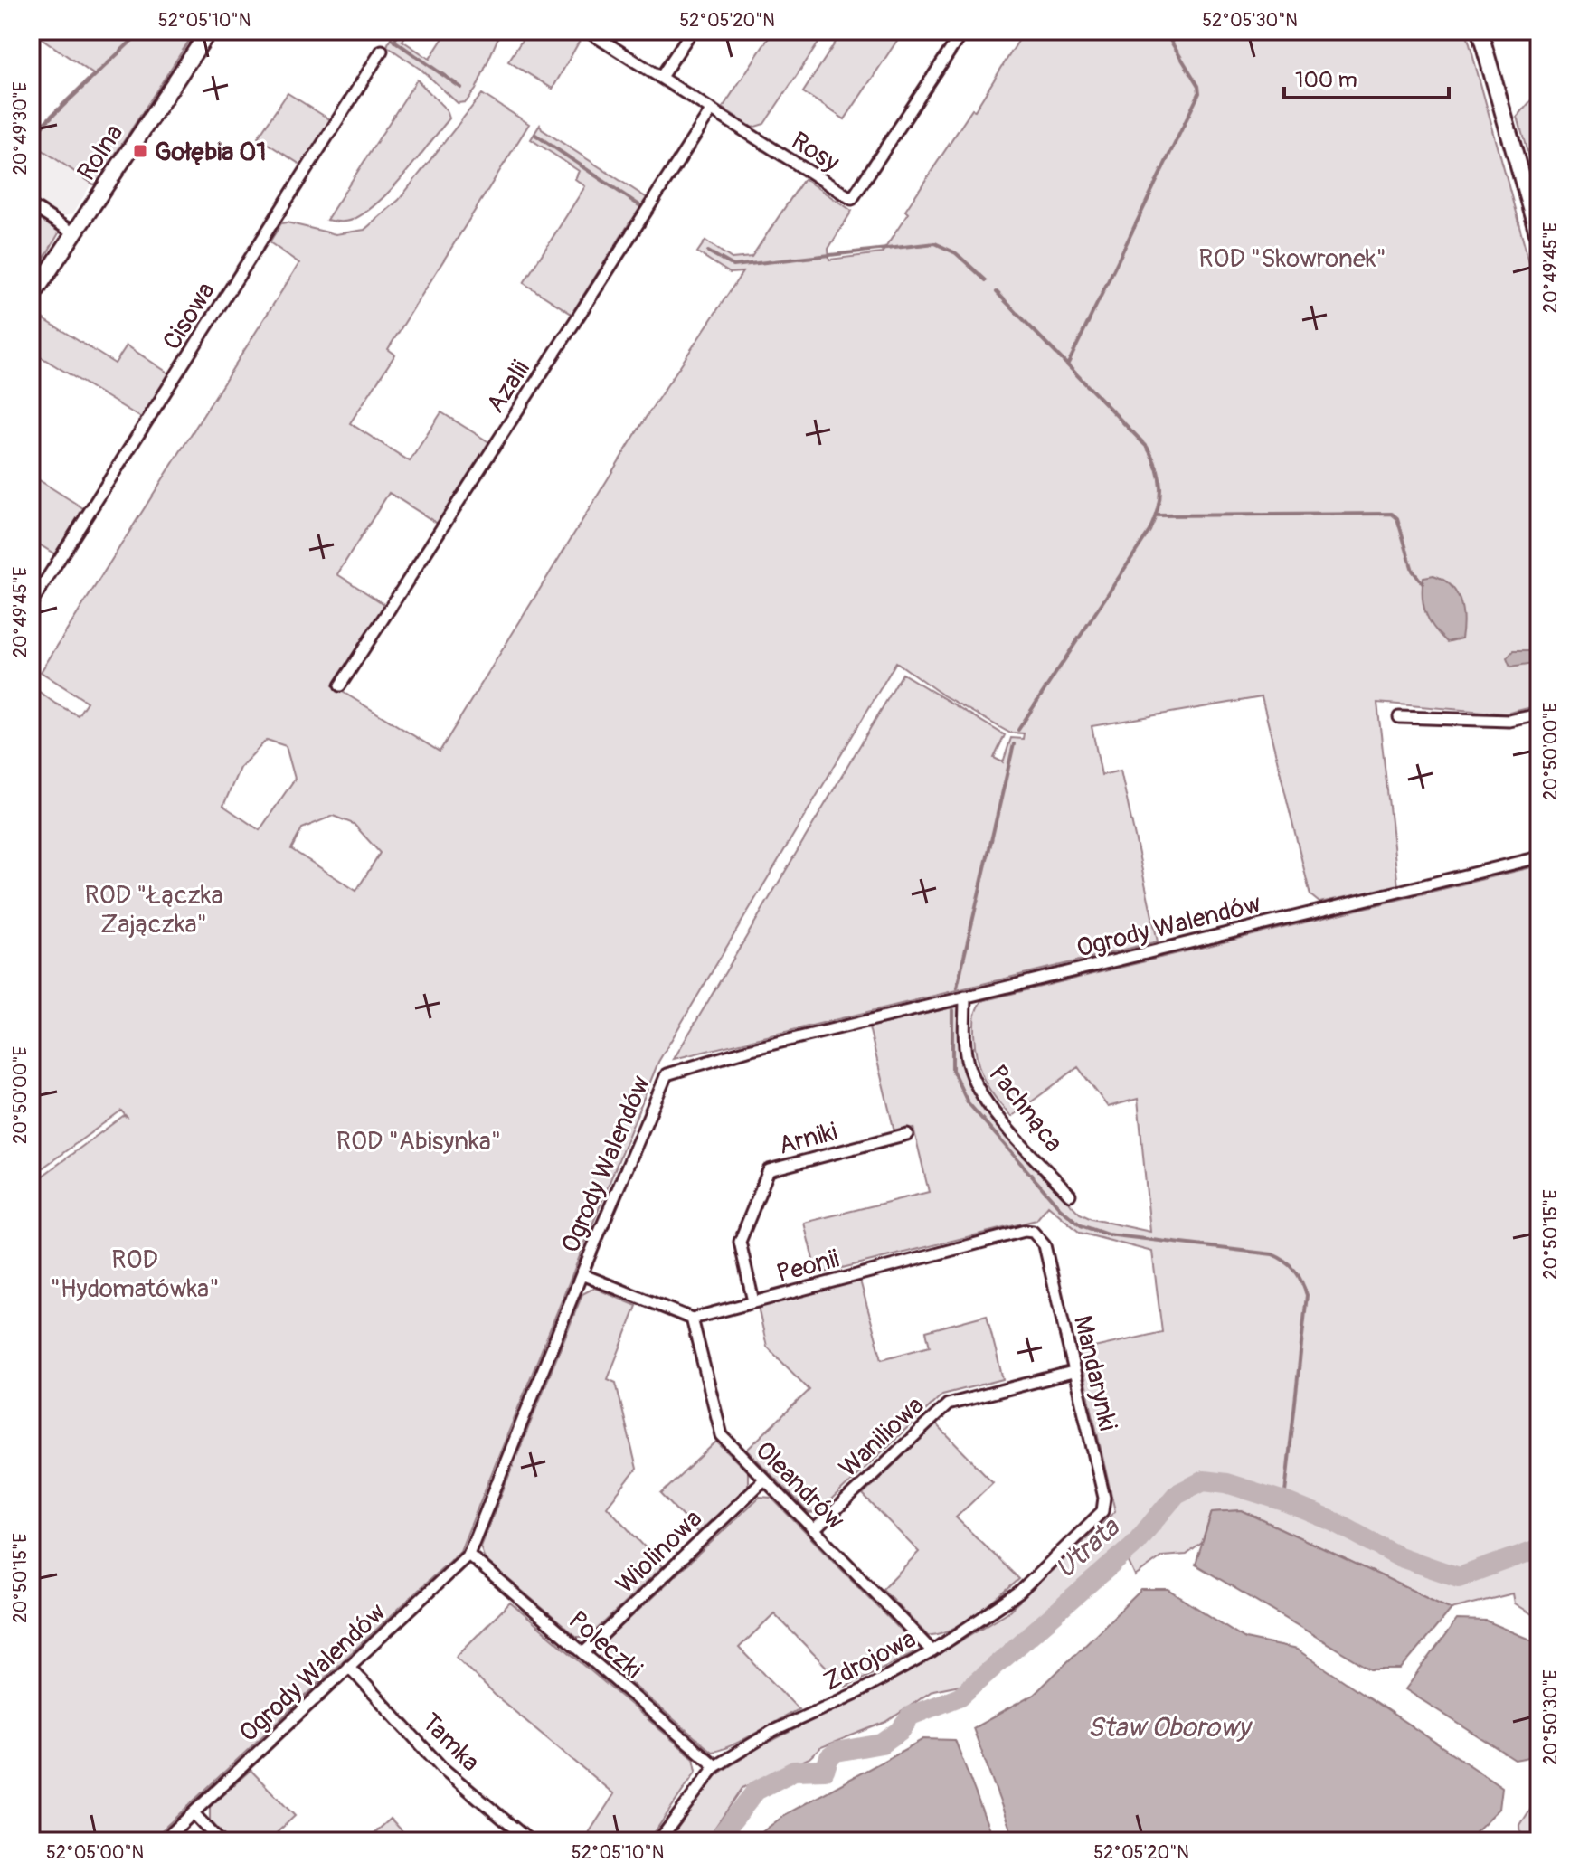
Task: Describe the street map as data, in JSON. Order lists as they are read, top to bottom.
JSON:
{
  "streets": {
    "street": [
      "Rosy",
      "Rolna",
      "Cisowa",
      "Azalii",
      "Ogrody Walendów",
      "Pachnąca",
      "Arniki",
      "Peonii",
      "Mandarynki",
      "Waniliowa",
      "Oleandrów",
      "Wiolinowa",
      "Poleczki",
      "Zdrojowa",
      "Tamka"
    ]
  },
  "crossings": [
    ["Rosy", "Azalii"],
    ["Ogrody Walendów", "Pachnąca"],
    ["Ogrody Walendów", "Poleczki"],
    ["Ogrody Walendów", "Tamka"],
    ["Arniki", "Peonii"],
    ["Peonii", "Mandarynki"],
    ["Peonii", "Oleandrów"],
    ["Mandarynki", "Waniliowa"],
    ["Mandarynki", "Zdrojowa"],
    ["Waniliowa", "Oleandrów"],
    ["Oleandrów", "Wiolinowa"],
    ["Oleandrów", "Zdrojowa"],
    ["Wiolinowa", "Poleczki"],
    ["Poleczki", "Zdrojowa"]
  ],
  "water": ["Utrata", "Staw Oborowy"],
  "parks": [
    "ROD \"Skowronek\"",
    "ROD \"Łączka Zajączka\"",
    "ROD \"Abisynka\"",
    "ROD \"Hydomatówka\""
  ],
  "places": {
    "transit": ["Gołębia 01"]
  },
  "scale_bar": "100 m",
  "coordinates": [
    "52°05'10\"N",
    "52°05'20\"N",
    "52°05'30\"N",
    "20°49'30\"E",
    "20°49'45\"E",
    "20°50'00\"E",
    "20°50'15\"E",
    "20°50'30\"E",
    "52°05'00\"N"
  ]
}
